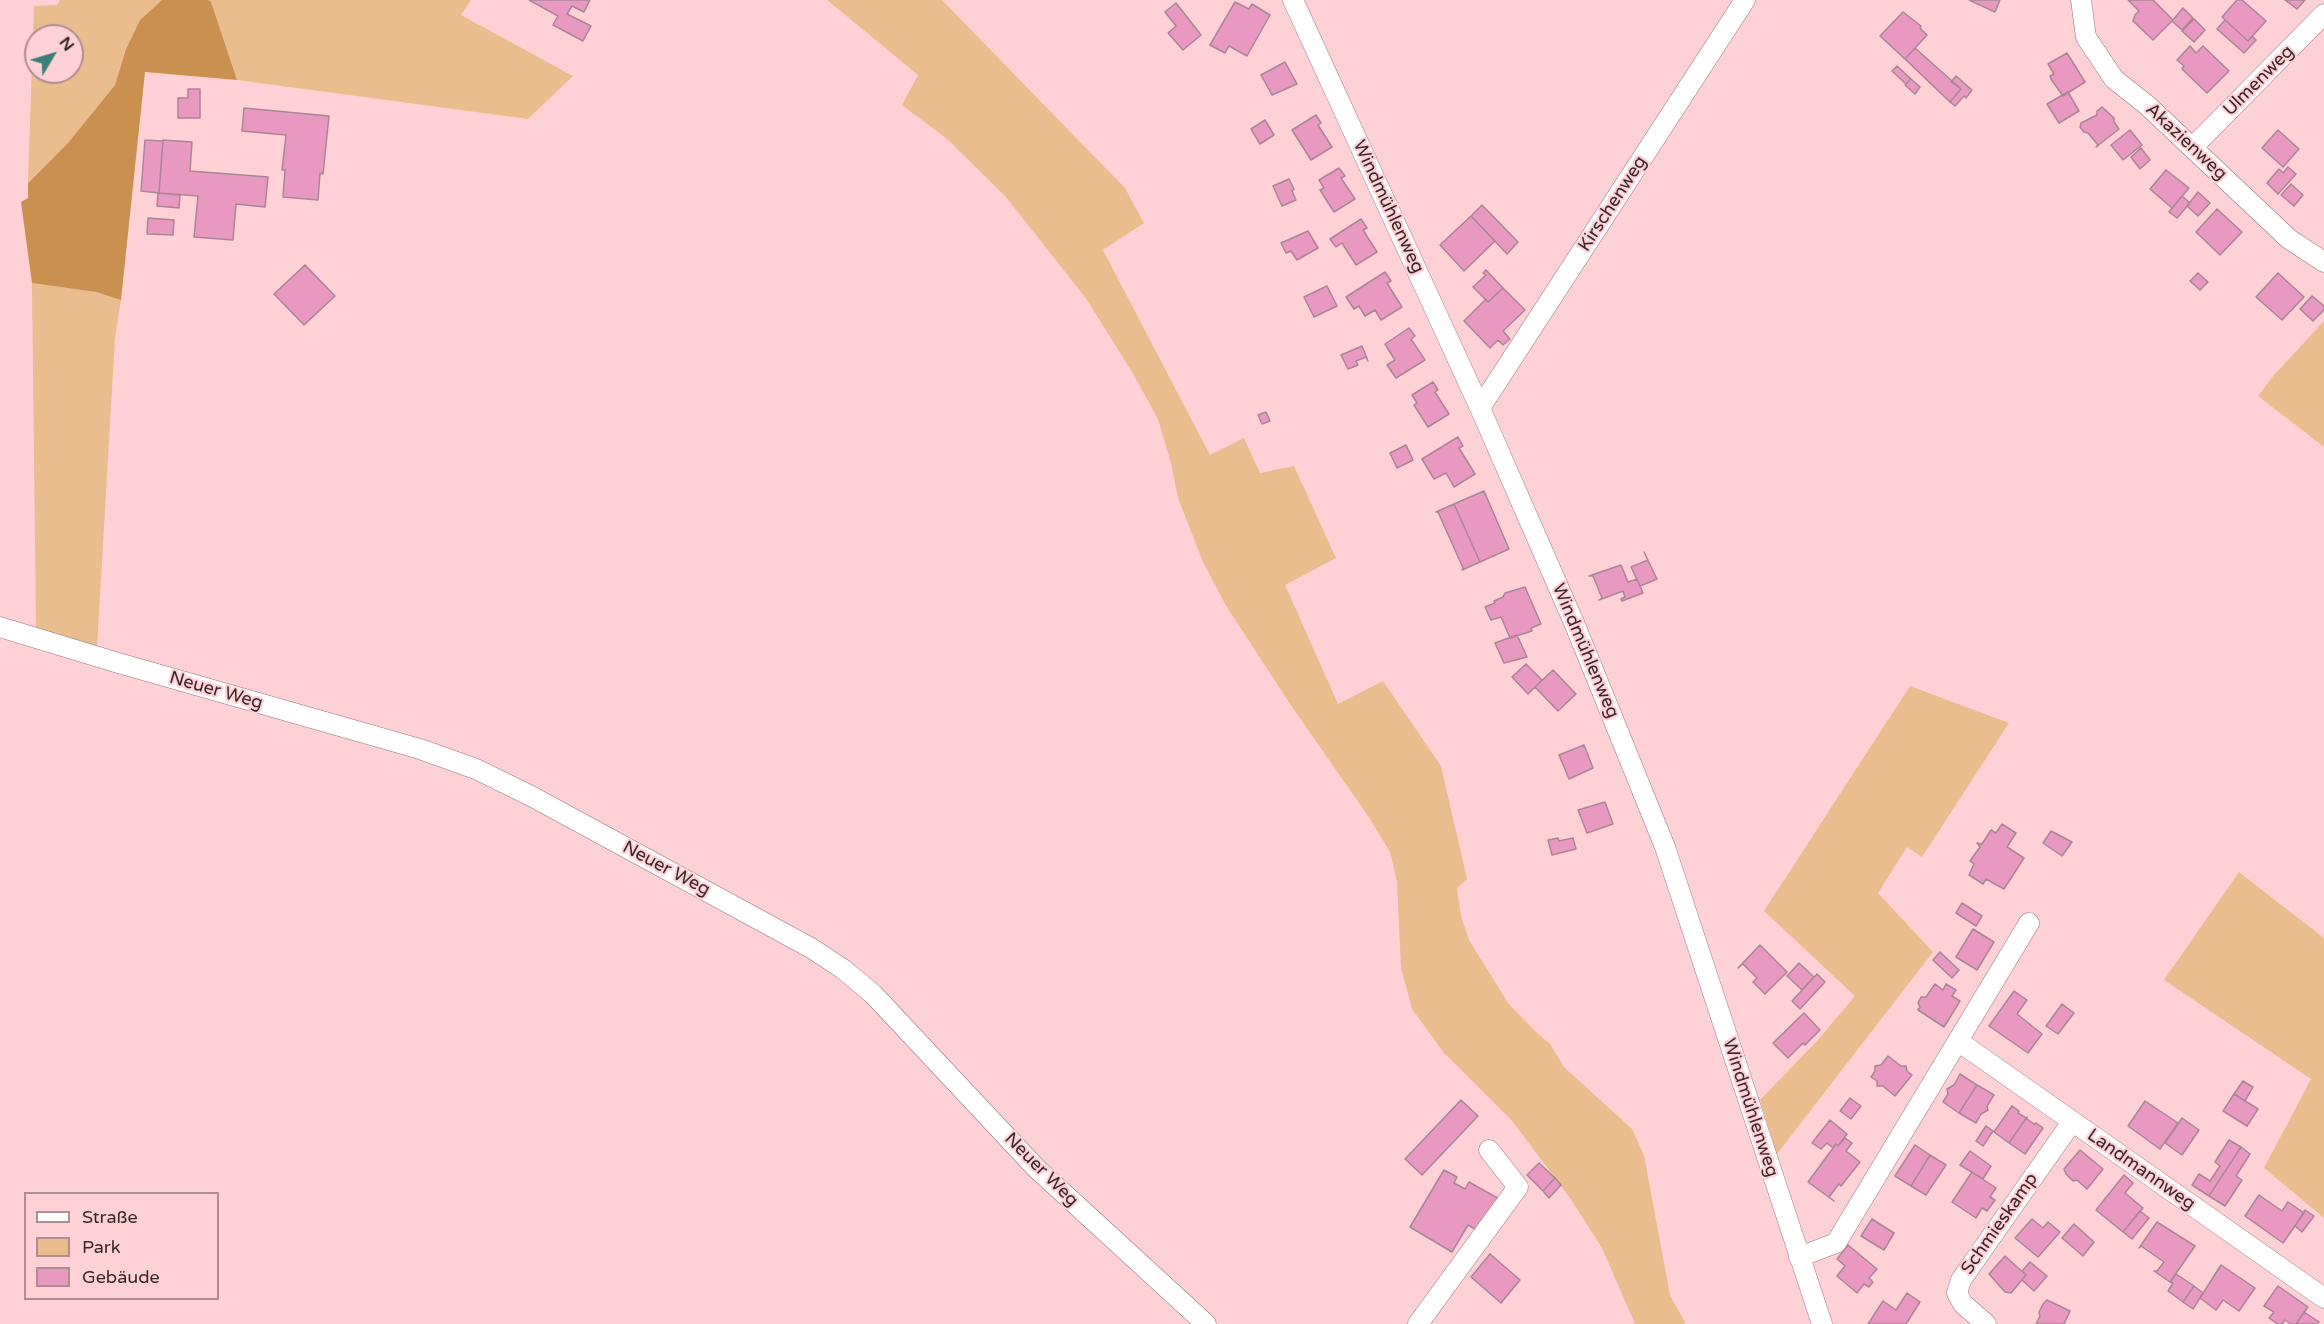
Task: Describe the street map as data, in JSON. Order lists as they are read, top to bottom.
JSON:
{
  "streets": {
    "street": [
      "Ulmenweg",
      "Akazienweg",
      "Kirschenweg",
      "Windmühlenweg",
      "Neuer Weg",
      "Landmannweg",
      "Schmieskamp"
    ]
  },
  "crossings": [
    ["Ulmenweg", "Akazienweg"],
    ["Kirschenweg", "Windmühlenweg"],
    ["Landmannweg", "Schmieskamp"]
  ],
  "legend": ["Straße", "Park", "Gebäude"],
  "north": "top right"
}
